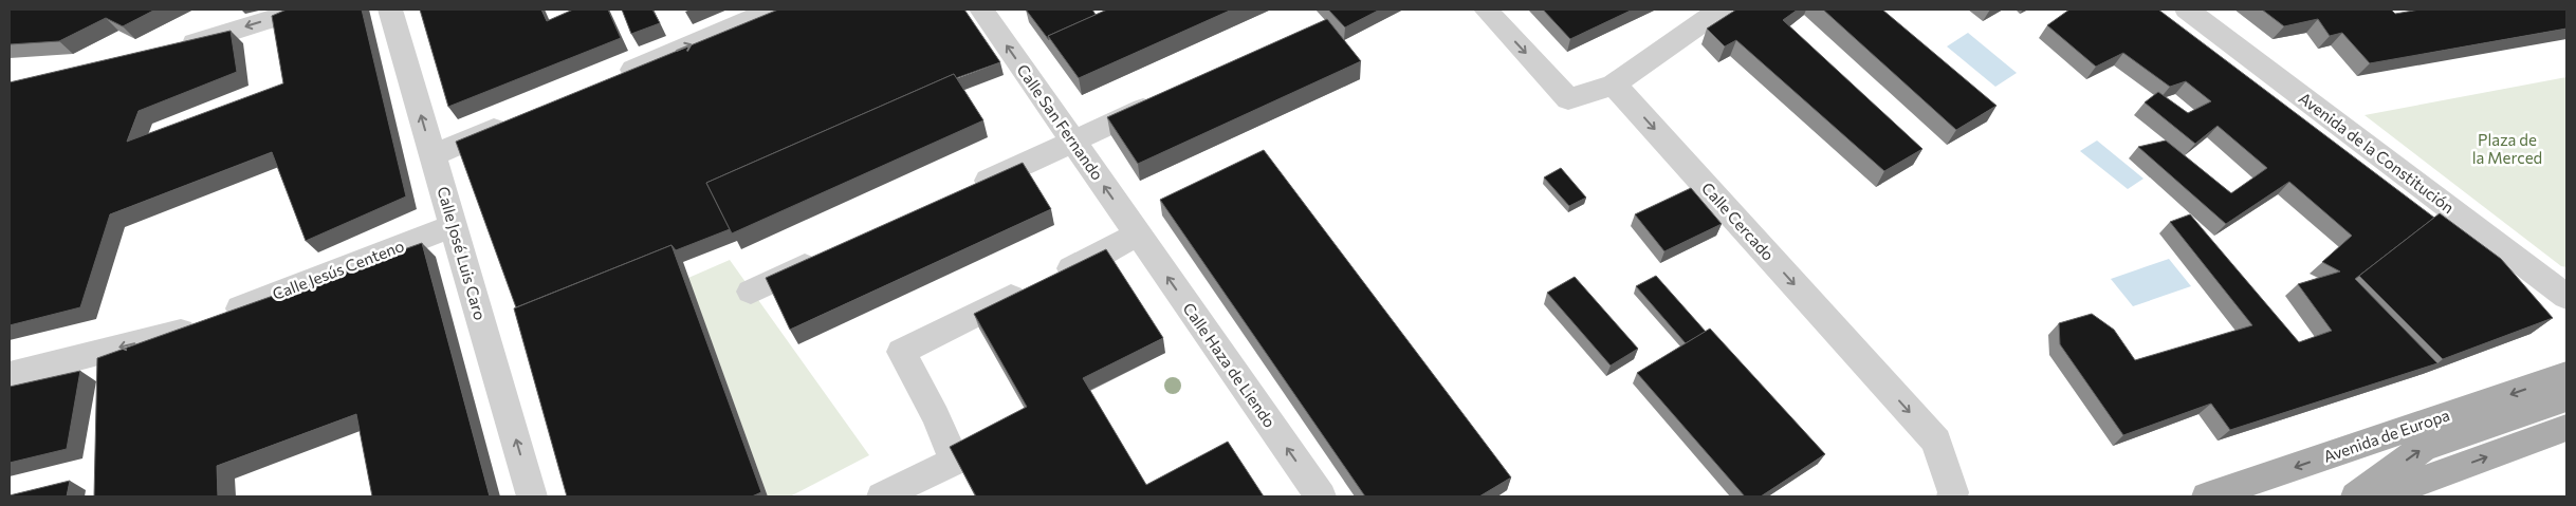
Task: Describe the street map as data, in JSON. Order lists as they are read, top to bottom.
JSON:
{
  "streets": {
    "main road": ["Avenida de Europa"],
    "street": [
      "Calle San Fernando",
      "Avenida de la Constitución",
      "Calle Cercado",
      "Calle José Luis Caro",
      "Calle Jesús Centeno",
      "Calle Haza de Liendo"
    ]
  },
  "crossings": [
    ["Calle San Fernando", "Calle Haza de Liendo"],
    ["Calle José Luis Caro", "Calle Jesús Centeno"]
  ],
  "one_way": [
    "Calle San Fernando",
    "Calle Cercado",
    "Calle José Luis Caro",
    "Calle Jesús Centeno",
    "Calle Haza de Liendo"
  ],
  "parks": ["Plaza de la Merced"]
}
